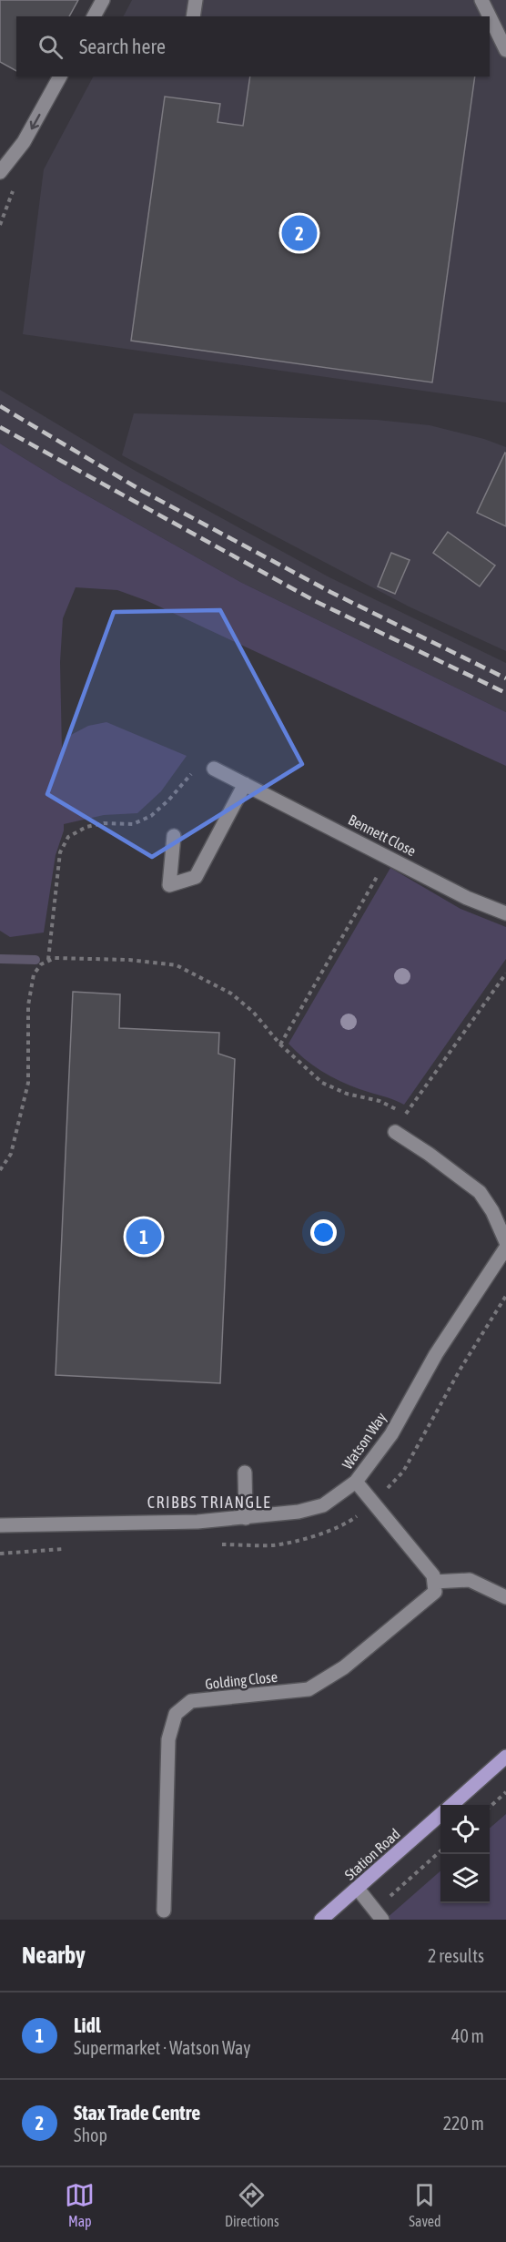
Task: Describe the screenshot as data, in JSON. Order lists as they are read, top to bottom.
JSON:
{
  "streets": {
    "main road": ["Station Road"],
    "street": ["Bennett Close", "Watson Way", "Golding Close"]
  },
  "districts": ["CRIBBS TRIANGLE"],
  "page": {
    "search": "Search here",
    "pins": ["2", "1"],
    "heading": ["Nearby", "2 results"],
    "list": [
      {
        "mark": "1",
        "name": "Lidl",
        "note": "Supermarket · Watson Way",
        "value": "40 m"
      },
      {
        "mark": "2",
        "name": "Stax Trade Centre",
        "note": "Shop",
        "value": "220 m"
      }
    ],
    "nav": ["Map", "Directions", "Saved"]
  }
}
